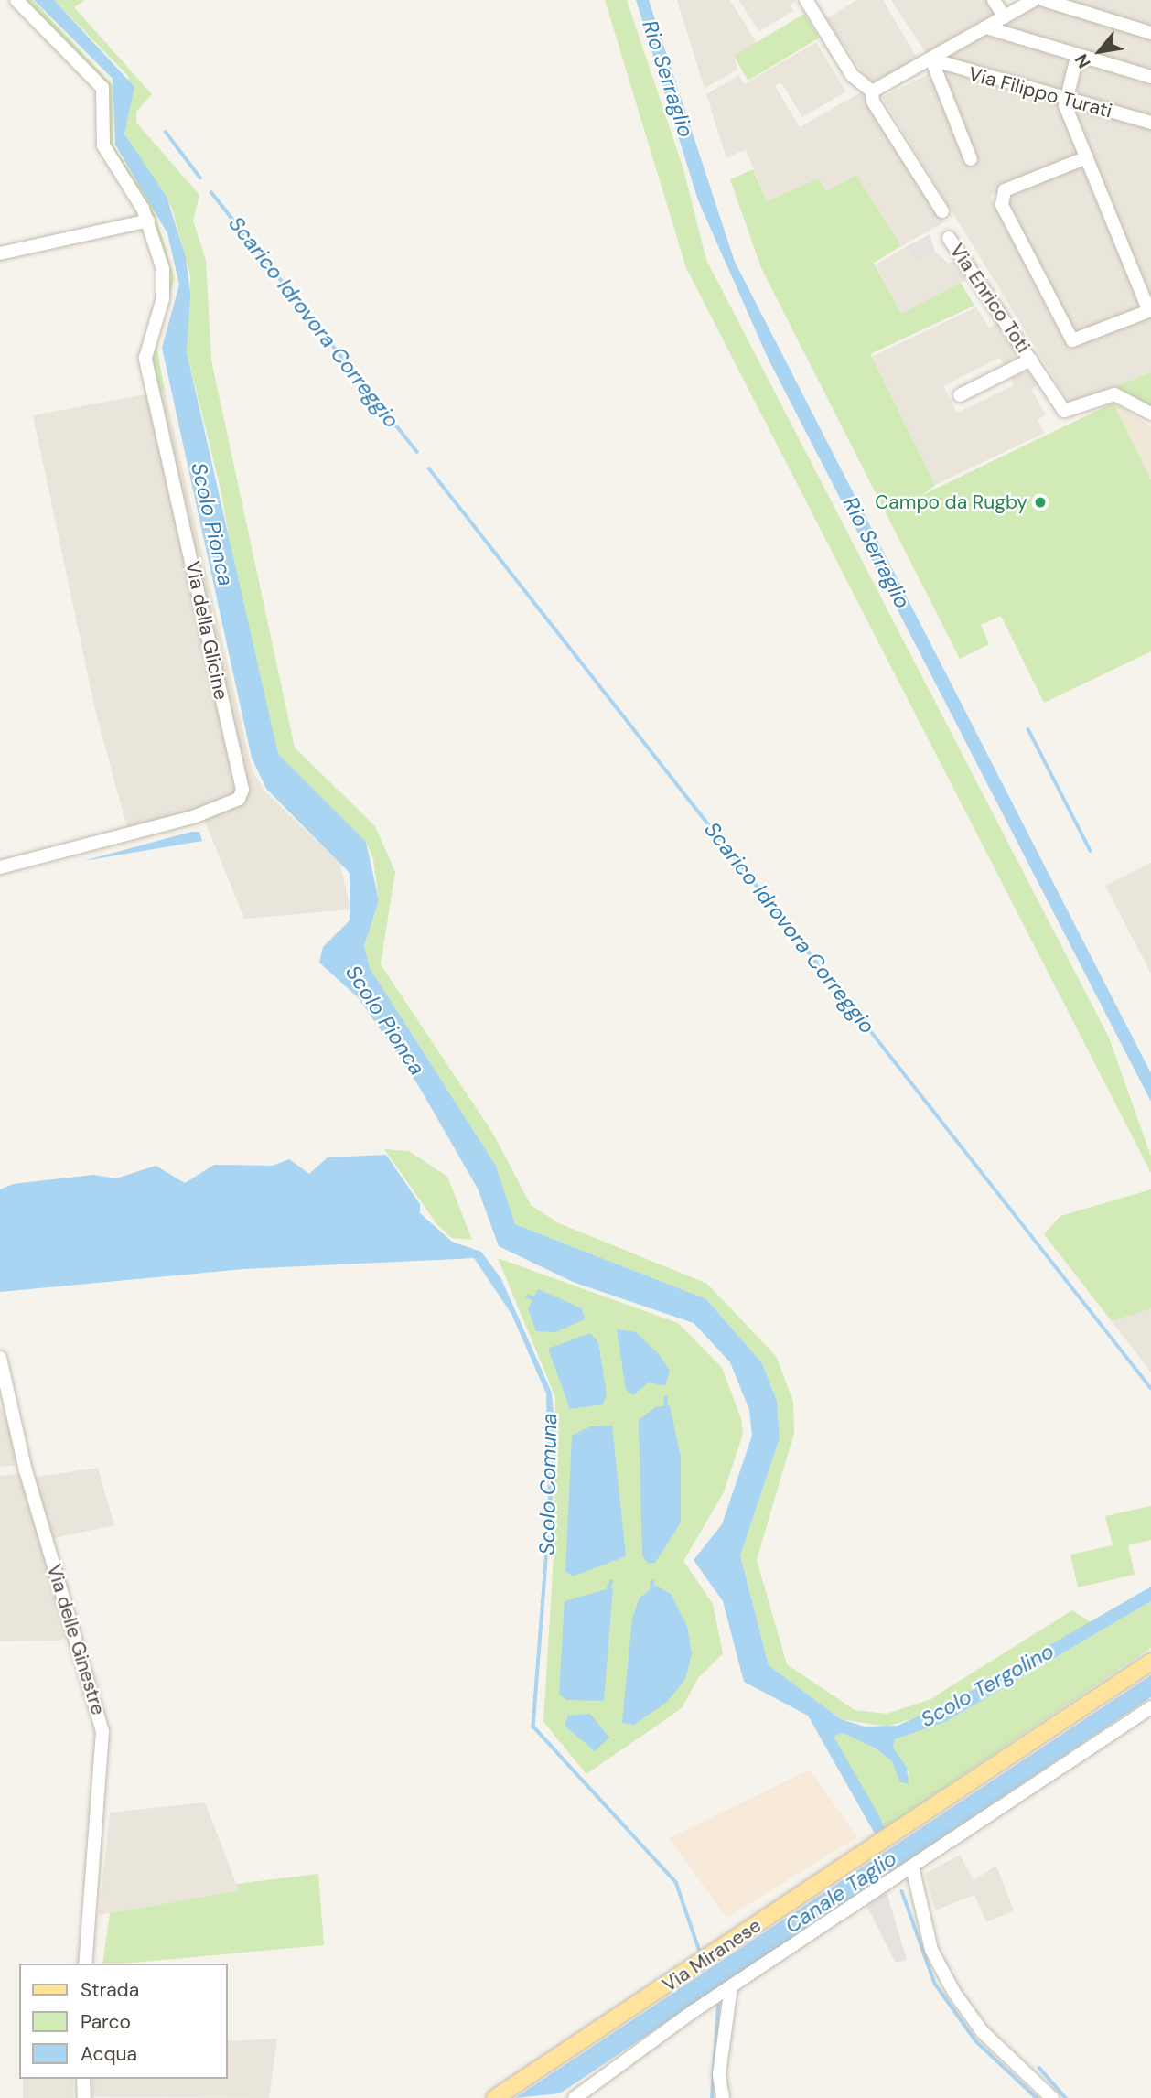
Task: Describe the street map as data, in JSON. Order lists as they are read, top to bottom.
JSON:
{
  "streets": {
    "main road": ["Via Miranese"],
    "street": [
      "Via Filippo Turati",
      "Via Enrico Toti",
      "Via della Glicine",
      "Via delle Ginestre"
    ]
  },
  "water": [
    "Rio Serraglio",
    "Scarico Idrovora Correggio",
    "Scolo Pionca",
    "Scolo Comuna",
    "Scolo Tergolino",
    "Canale Taglio"
  ],
  "places": ["Campo da Rugby"],
  "legend": ["Strada", "Parco", "Acqua"],
  "north": "bottom left"
}
